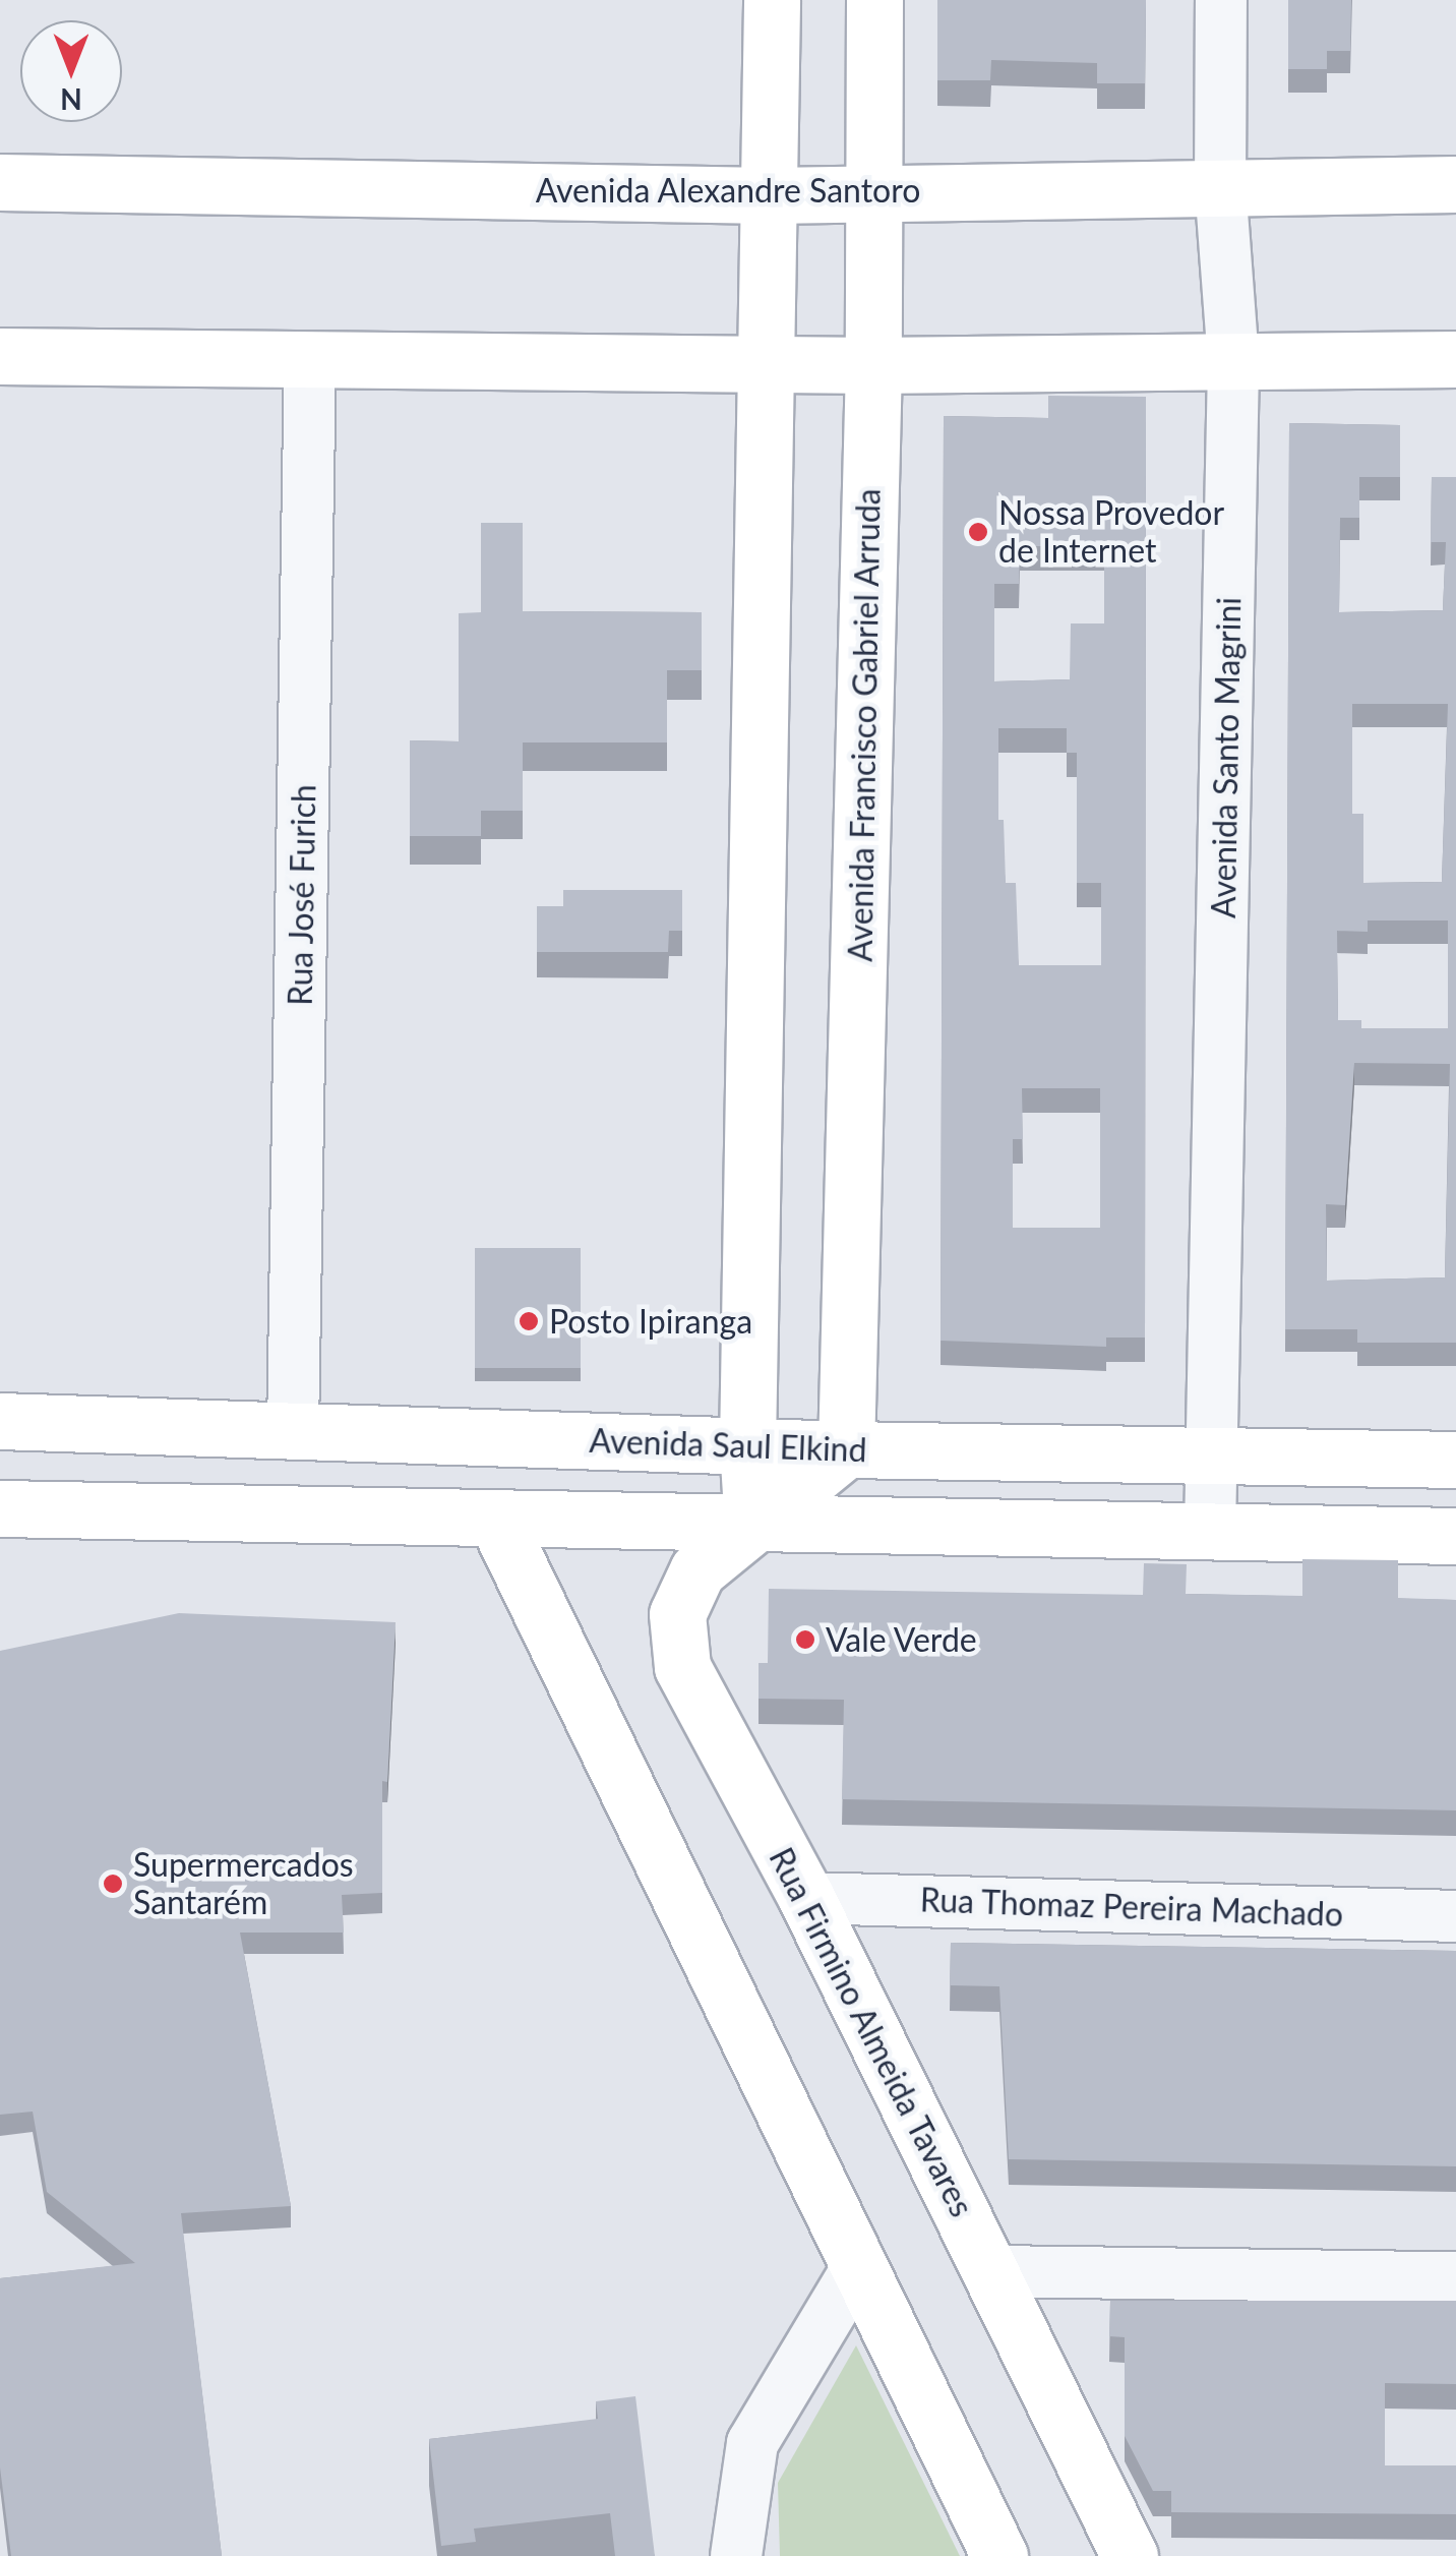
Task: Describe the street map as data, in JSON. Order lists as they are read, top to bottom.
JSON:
{
  "streets": {
    "main road": [
      "Avenida Alexandre Santoro",
      "Avenida Francisco Gabriel Arruda",
      "Avenida Saul Elkind",
      "Rua Firmino Almeida Tavares"
    ],
    "street": ["Avenida Santo Magrini", "Rua José Furich", "Rua Thomaz Pereira Machado"]
  },
  "crossings": [
    ["Avenida Alexandre Santoro", "Avenida Francisco Gabriel Arruda"],
    ["Avenida Alexandre Santoro", "Avenida Santo Magrini"],
    ["Avenida Francisco Gabriel Arruda", "Avenida Saul Elkind"],
    ["Avenida Francisco Gabriel Arruda", "Rua Firmino Almeida Tavares"],
    ["Avenida Santo Magrini", "Avenida Saul Elkind"],
    ["Rua José Furich", "Avenida Saul Elkind"],
    ["Avenida Saul Elkind", "Rua Firmino Almeida Tavares"],
    ["Rua Thomaz Pereira Machado", "Rua Firmino Almeida Tavares"]
  ],
  "places": [
    "Nossa Provedor de Internet",
    "Posto Ipiranga",
    "Vale Verde",
    "Supermercados Santarém"
  ],
  "north": "bottom"
}
